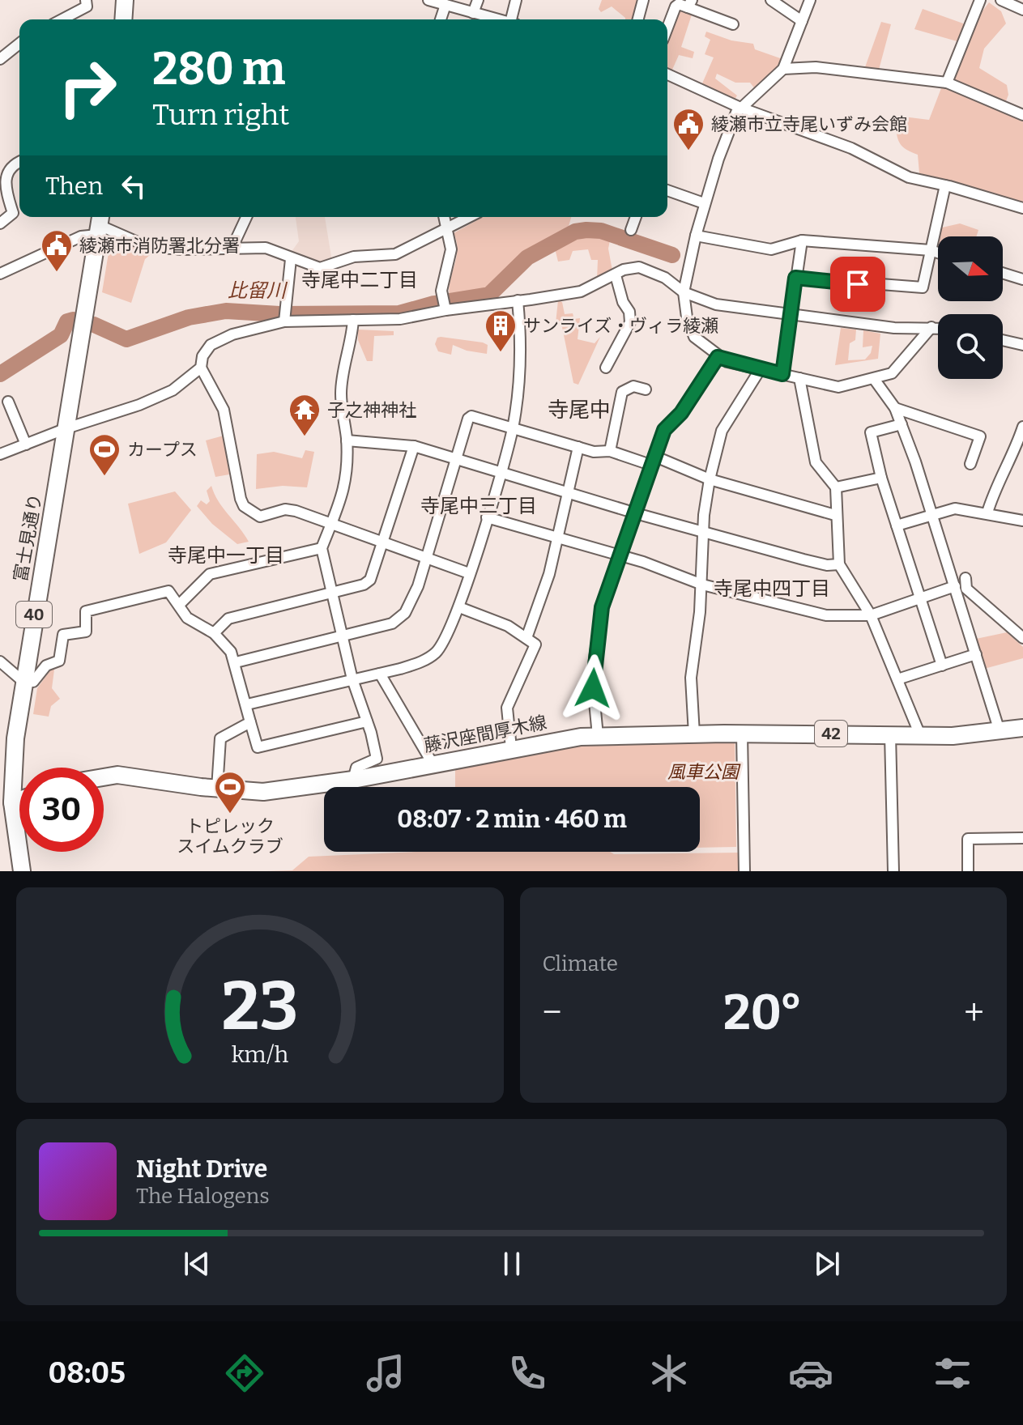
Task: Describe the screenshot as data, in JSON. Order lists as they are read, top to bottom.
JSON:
{
  "streets": {
    "main road": [
      "富士見通り",
      "40",
      "藤沢座間厚木線",
      "42"
    ]
  },
  "districts": [
    "寺尾中二丁目",
    "寺尾中",
    "寺尾中三丁目",
    "寺尾中一丁目",
    "寺尾中四丁目"
  ],
  "water": ["比留川"],
  "parks": ["風車公園"],
  "places": {
    "public building": ["綾瀬市立寺尾いずみ会館", "綾瀬市消防署北分署"],
    "building": ["サンライズ・ヴィラ綾瀬"],
    "temple": ["子之神神社"],
    "sports": ["カープス", "トピレック スイムクラブ"]
  },
  "north": "right",
  "page": {
    "turn": ["280 m", "Turn right"],
    "then": "Then",
    "limit": "30",
    "trip": "08:07 · 2 min · 460 m",
    "tile": "Climate",
    "heat": ["−", "20°", "+"],
    "song": ["Night Drive", "The Halogens"],
    "tabs": "08:05",
    "gauge": ["23", "km/h"]
  }
}
